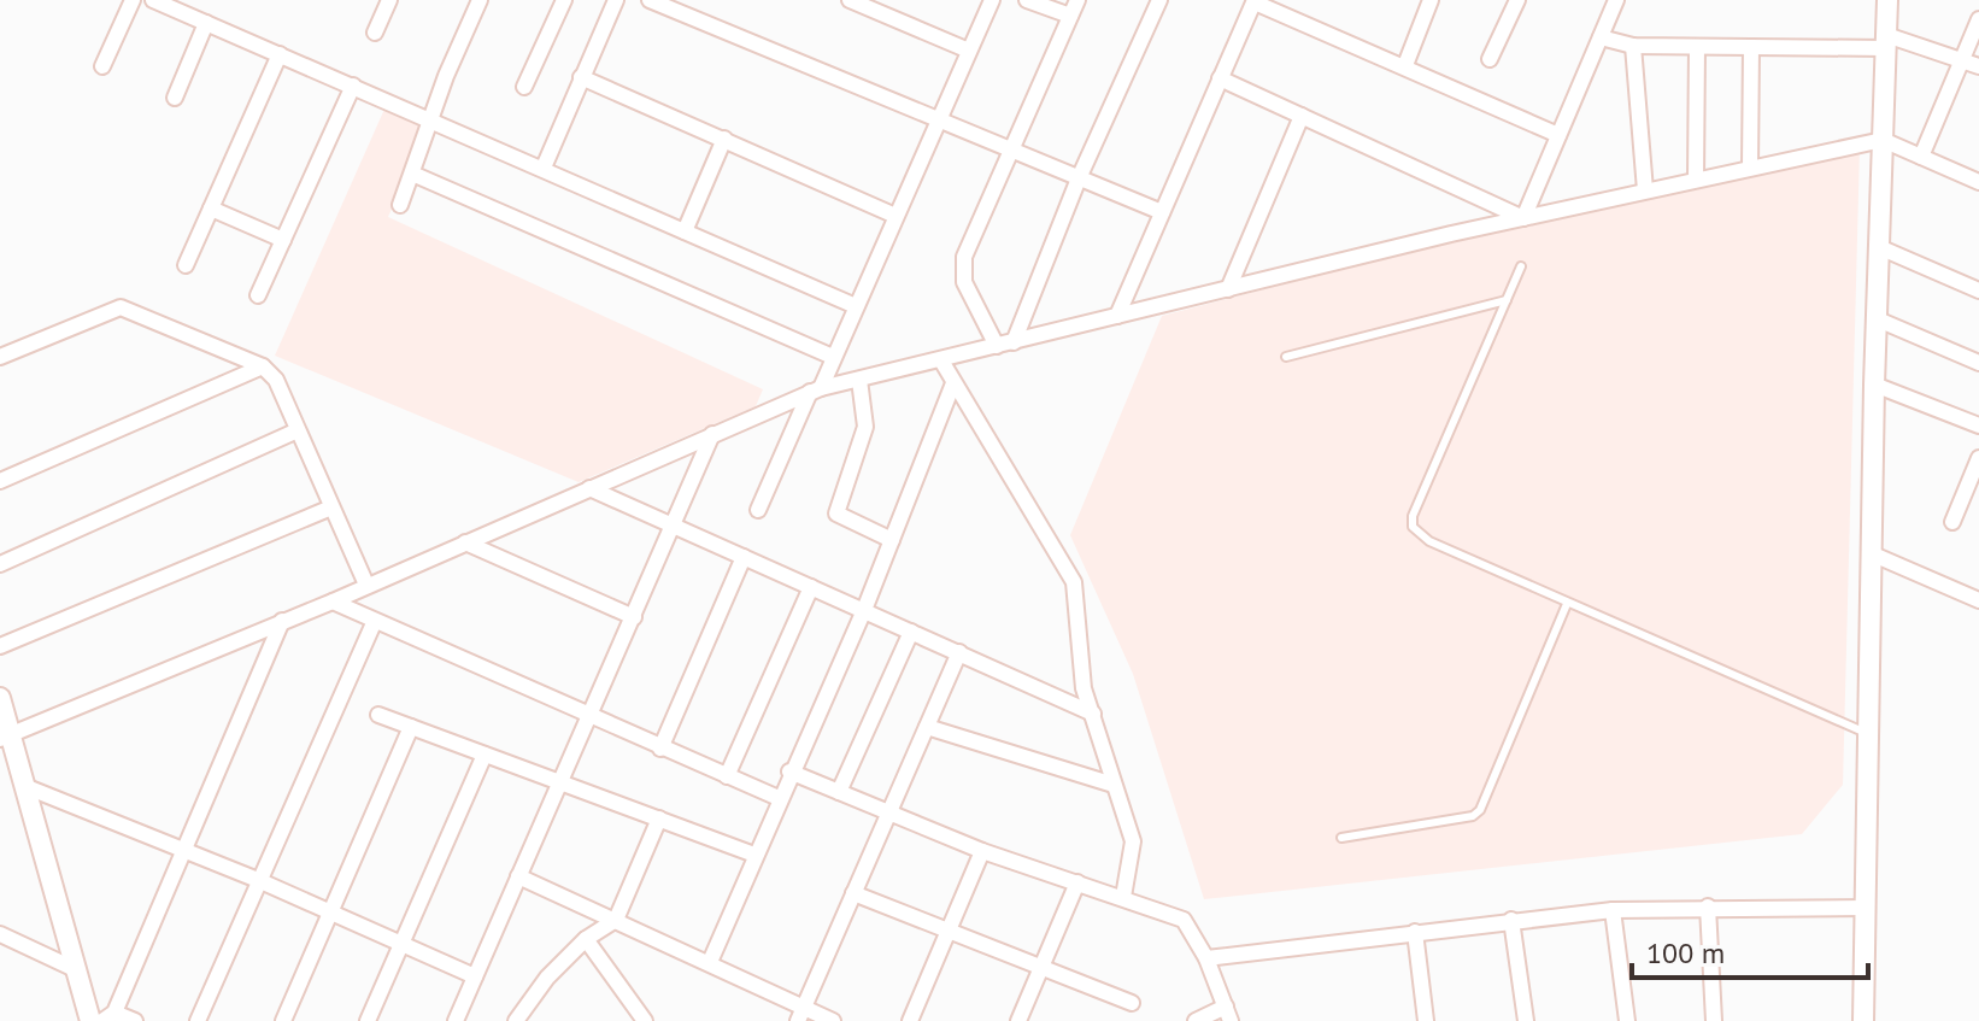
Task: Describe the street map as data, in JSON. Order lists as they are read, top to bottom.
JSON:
{
  "scale_bar": "100 m"
}
